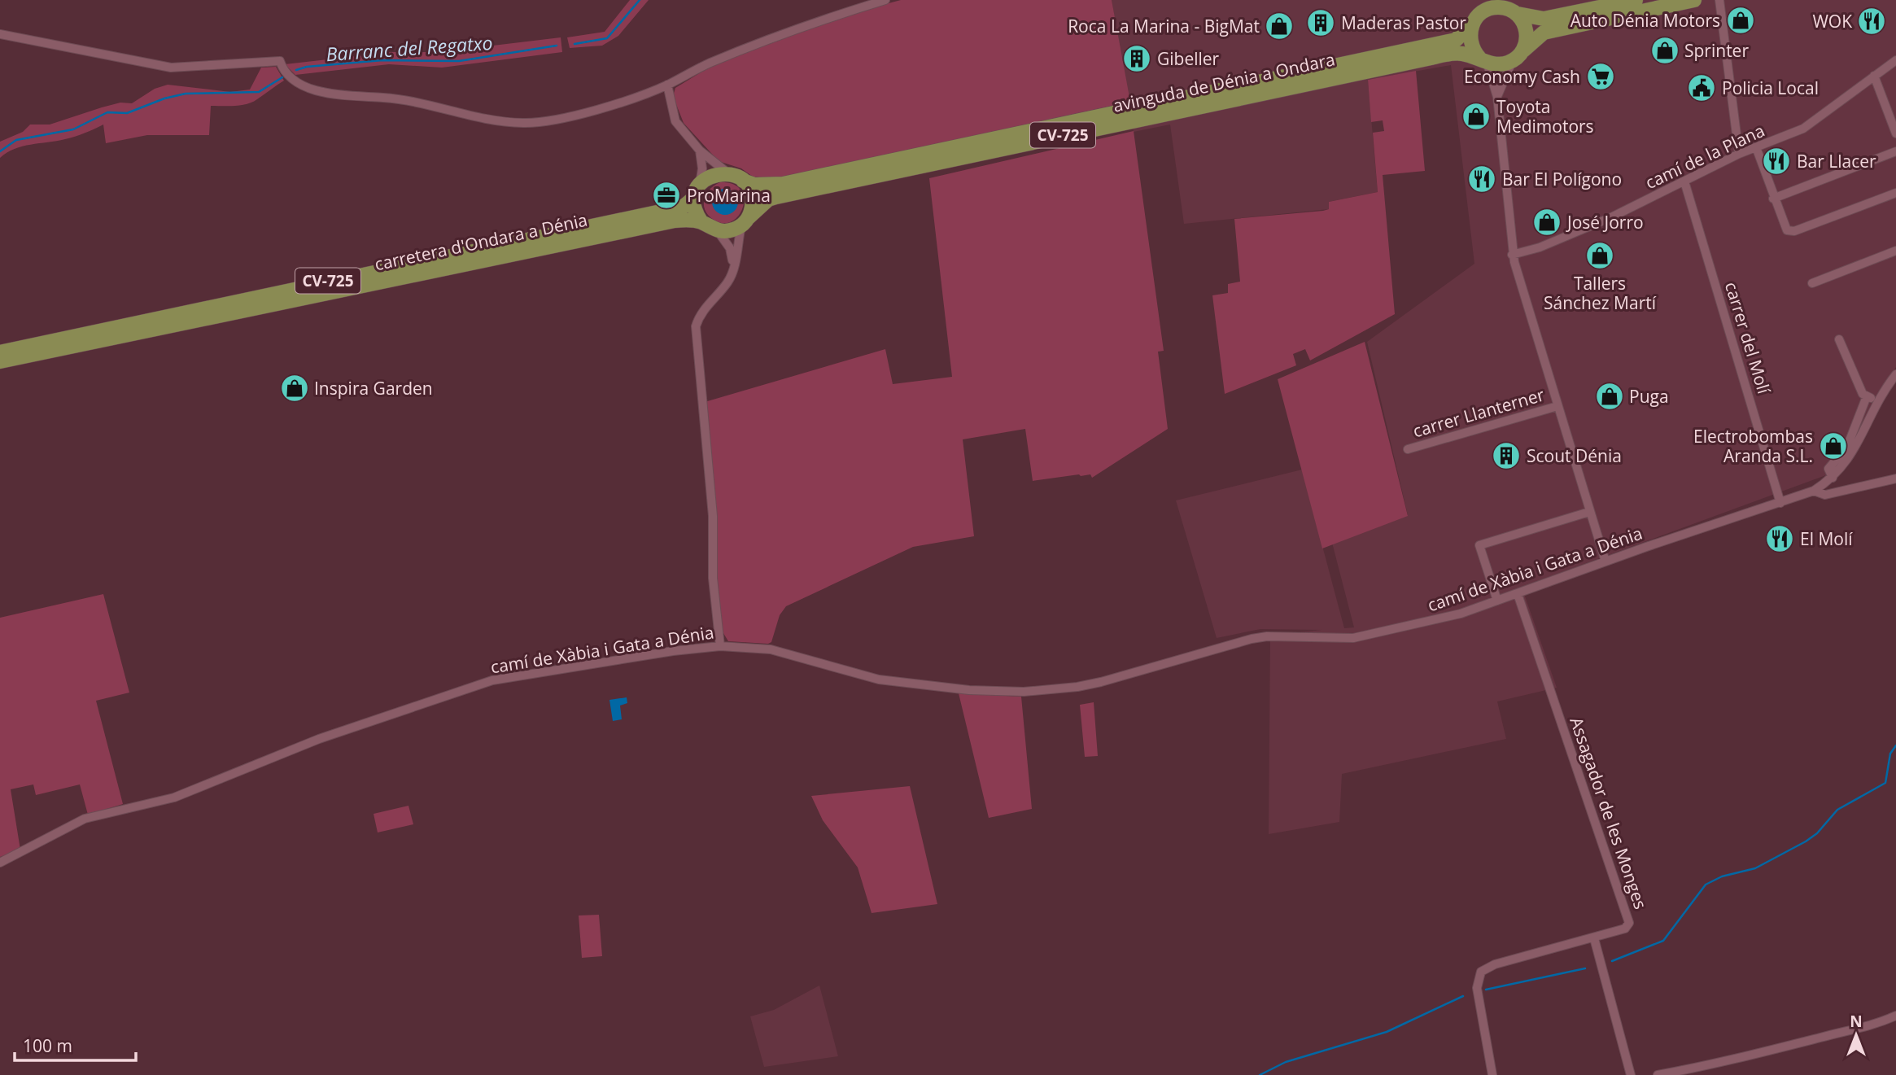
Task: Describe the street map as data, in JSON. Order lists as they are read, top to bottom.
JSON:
{
  "streets": {
    "main road": ["avinguda de Dénia a Ondara", "CV-725", "carretera d'Ondara a Dénia"],
    "street": [
      "camí de la Plana",
      "carrer del Molí",
      "carrer Llanterner",
      "camí de Xàbia i Gata a Dénia",
      "Assagador de les Monges"
    ]
  },
  "crossings": [
    ["avinguda de Dénia a Ondara", "CV-725"],
    ["avinguda de Dénia a Ondara", "carretera d'Ondara a Dénia"],
    ["CV-725", "carretera d'Ondara a Dénia"],
    ["camí de la Plana", "carrer del Molí"],
    ["carrer del Molí", "camí de Xàbia i Gata a Dénia"],
    ["camí de Xàbia i Gata a Dénia", "Assagador de les Monges"]
  ],
  "water": ["Barranc del Regatxo"],
  "places": {
    "shop": [
      "Auto Dénia Motors",
      "Roca La Marina - BigMat",
      "Sprinter",
      "Toyota Medimotors",
      "José Jorro",
      "Tallers Sánchez Martí",
      "Inspira Garden",
      "Puga",
      "Electrobombas Aranda S.L."
    ],
    "restaurant": [
      "WOK",
      "Bar Llacer",
      "Bar El Polígono",
      "El Molí"
    ],
    "building": ["Maderas Pastor", "Gibeller", "Scout Dénia"],
    "supermarket": ["Economy Cash"],
    "public building": ["Policia Local"],
    "office": ["ProMarina"]
  },
  "scale_bar": "100 m",
  "north": "top"
}
